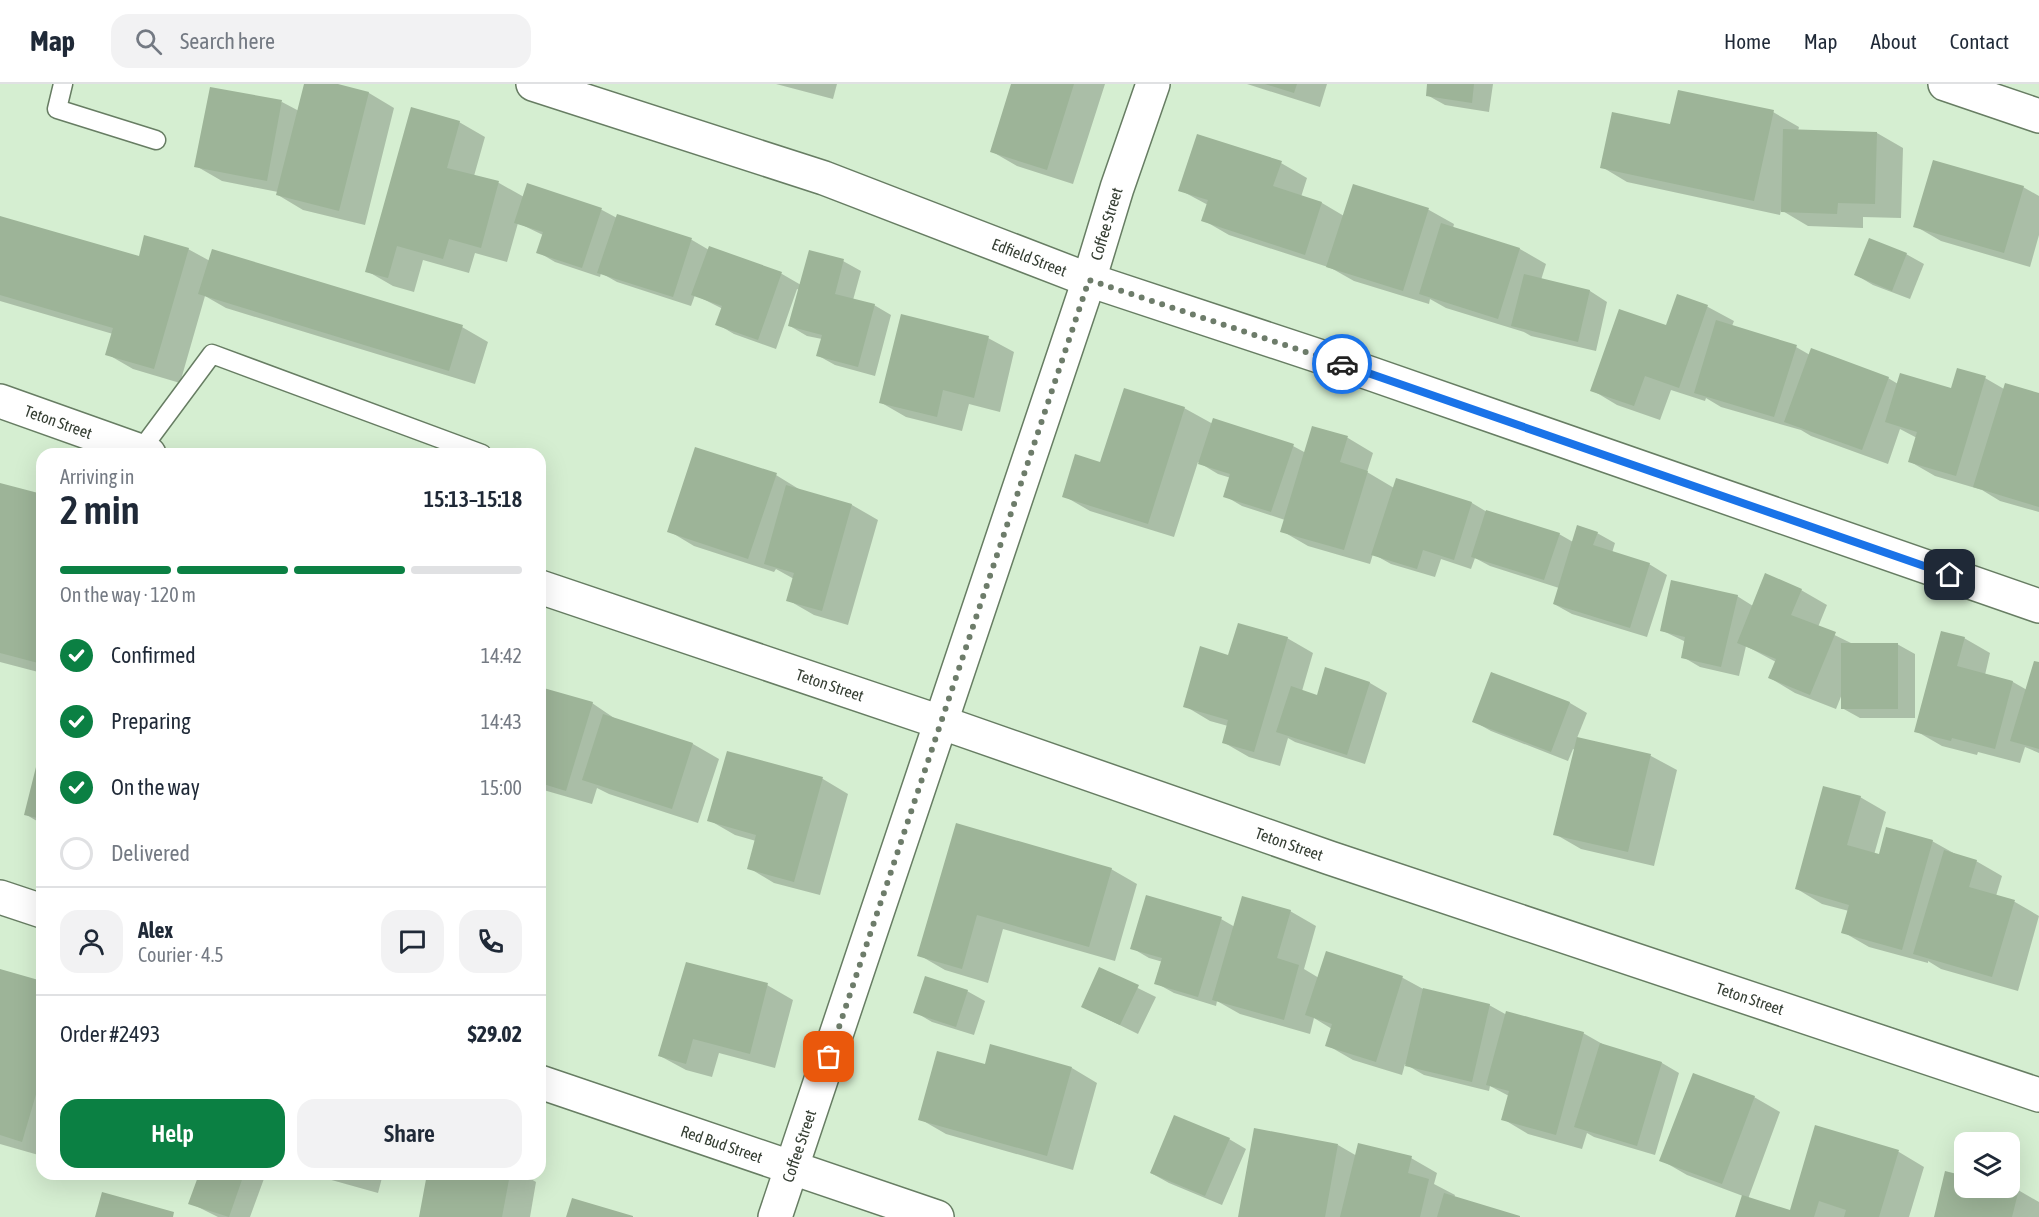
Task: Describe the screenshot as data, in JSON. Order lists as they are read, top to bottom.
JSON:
{
  "streets": {
    "street": [
      "Coffee Street",
      "Edfield Street",
      "Teton Street",
      "Red Bud Street"
    ]
  },
  "crossings": [
    ["Coffee Street", "Edfield Street"],
    ["Coffee Street", "Teton Street"],
    ["Coffee Street", "Red Bud Street"]
  ],
  "page": {
    "header": "Map",
    "search": "Search here",
    "nav": [
      "Home",
      "Map",
      "About",
      "Contact"
    ],
    "heading": ["2 min", "Arriving in", "15:13–15:18"],
    "panel": [
      "Alex",
      "Courier · 4.5",
      "Order #2493",
      "$29.02"
    ],
    "bar": "On the way · 120 m",
    "list": [
      ["Confirmed", "14:42"],
      ["Preparing", "14:43"],
      ["On the way", "15:00"],
      "Delivered"
    ],
    "buttons": ["Help", "Share"]
  }
}
